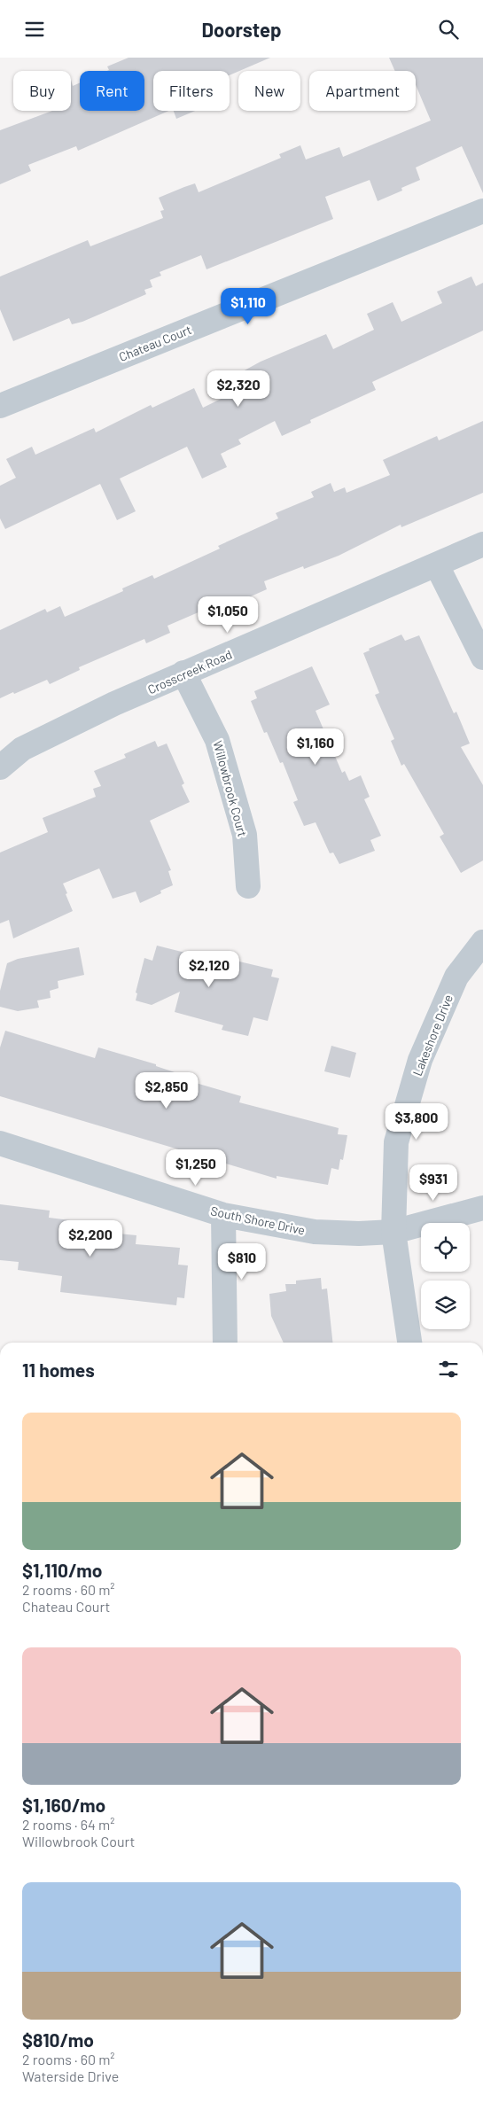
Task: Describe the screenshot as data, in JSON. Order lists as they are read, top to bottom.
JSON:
{
  "streets": {
    "street": [
      "Chateau Court",
      "Crosscreek Road",
      "Willowbrook Court",
      "Lakeshore Drive",
      "South Shore Drive"
    ]
  },
  "crossings": [
    ["Crosscreek Road", "Willowbrook Court"],
    ["Lakeshore Drive", "South Shore Drive"]
  ],
  "page": {
    "header": "Doorstep",
    "chip": [
      "Buy",
      "Rent",
      "Filters",
      "New",
      "Apartment"
    ],
    "price": [
      "$1,110",
      "$2,320",
      "$1,050",
      "$1,160",
      "$2,120",
      "$2,850",
      "$3,800",
      "$1,250",
      "$931",
      "$2,200",
      "$810"
    ],
    "heading": "11 homes",
    "list": [
      {
        "name": "$1,110/mo",
        "note": "2 rooms · 60 m² · Chateau Court"
      },
      {
        "name": "$1,160/mo",
        "note": "2 rooms · 64 m² · Willowbrook Court"
      },
      {
        "name": "$810/mo",
        "note": "2 rooms · 60 m² · Waterside Drive"
      }
    ]
  }
}
